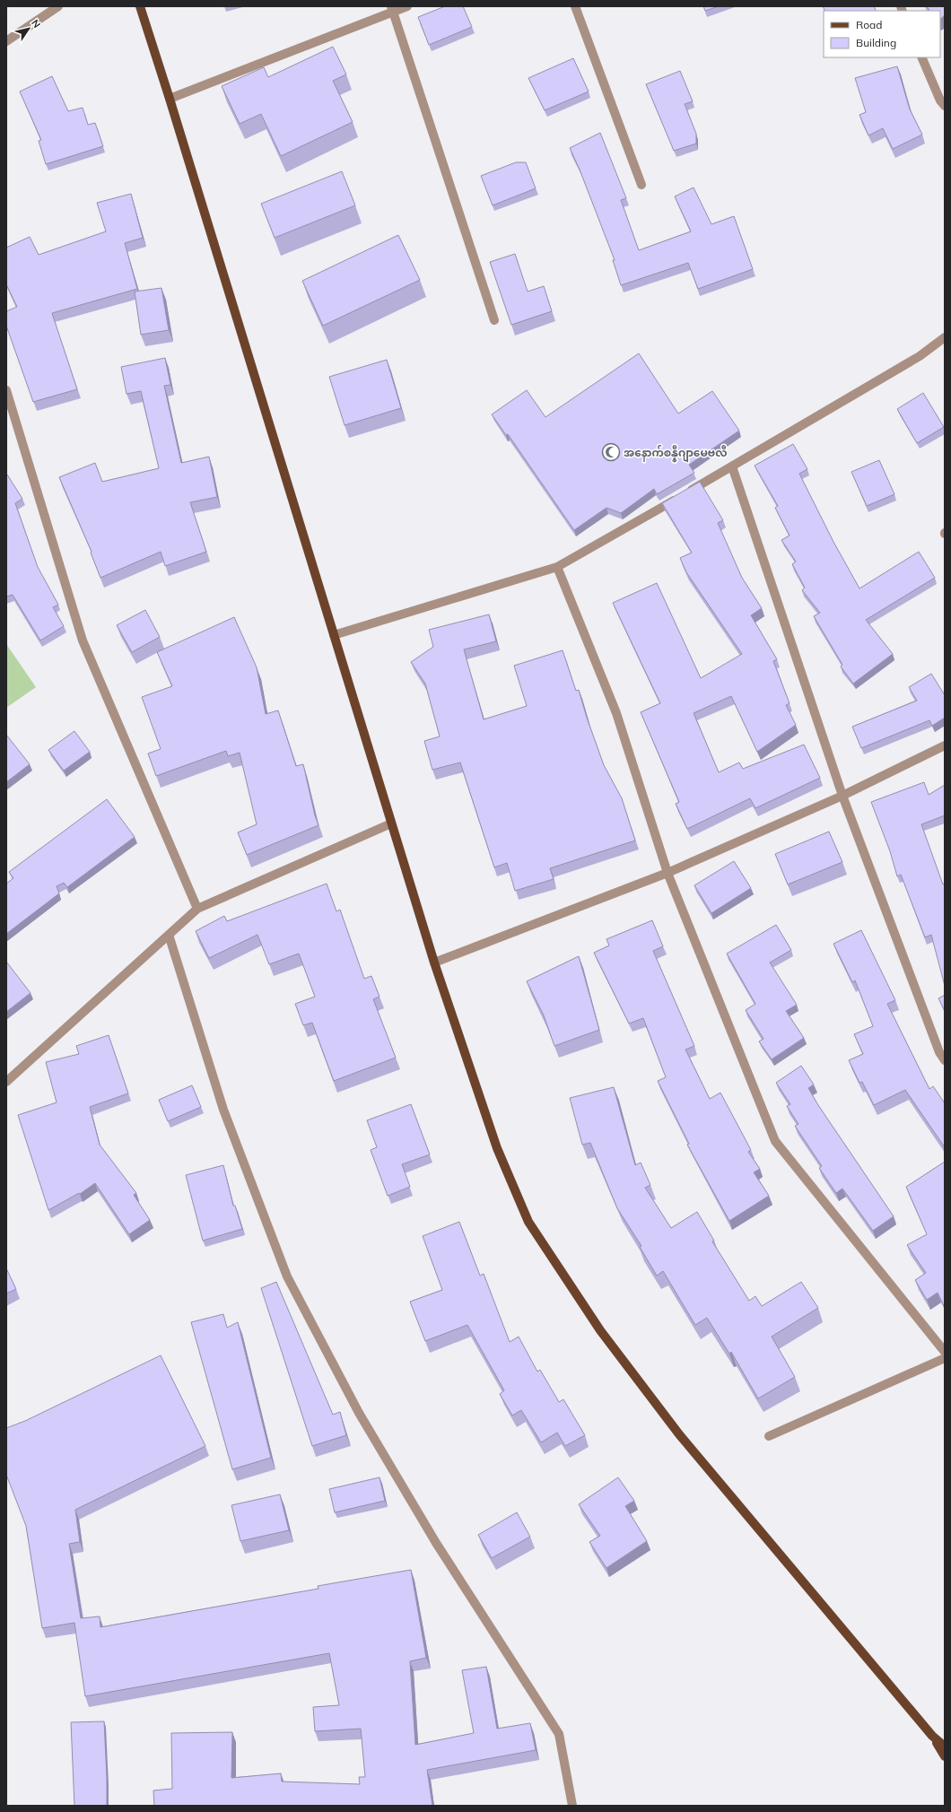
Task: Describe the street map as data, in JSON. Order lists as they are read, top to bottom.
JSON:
{
  "places": {
    "mosque": ["အနောက်စန္နီဂျာမေဗလီ"]
  },
  "legend": ["Road", "Building"],
  "north": "top right"
}
